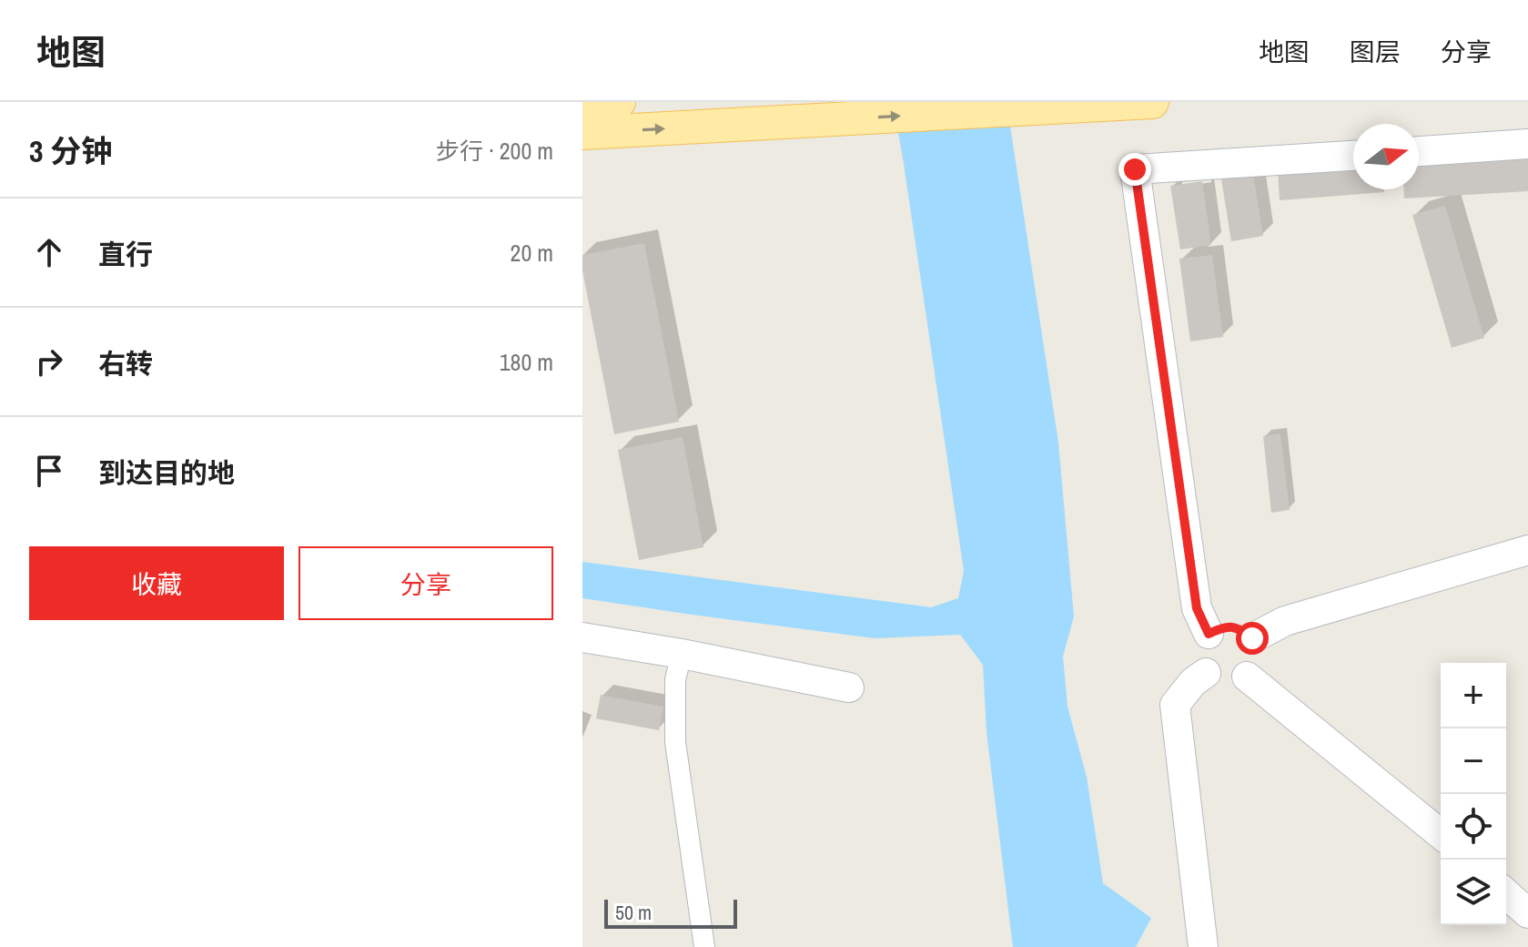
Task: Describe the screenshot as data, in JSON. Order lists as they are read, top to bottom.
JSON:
{
  "scale_bar": "50 m",
  "north": "right",
  "page": {
    "header": "地图",
    "nav": ["地图", "图层", "分享"],
    "heading": ["3 分钟", "步行 · 200 m"],
    "list": [
      ["直行", "20 m"],
      ["右转", "180 m"],
      "到达目的地"
    ],
    "buttons": ["收藏", "分享"],
    "map_buttons": ["+", "−"],
    "scale": "50 m"
  }
}
